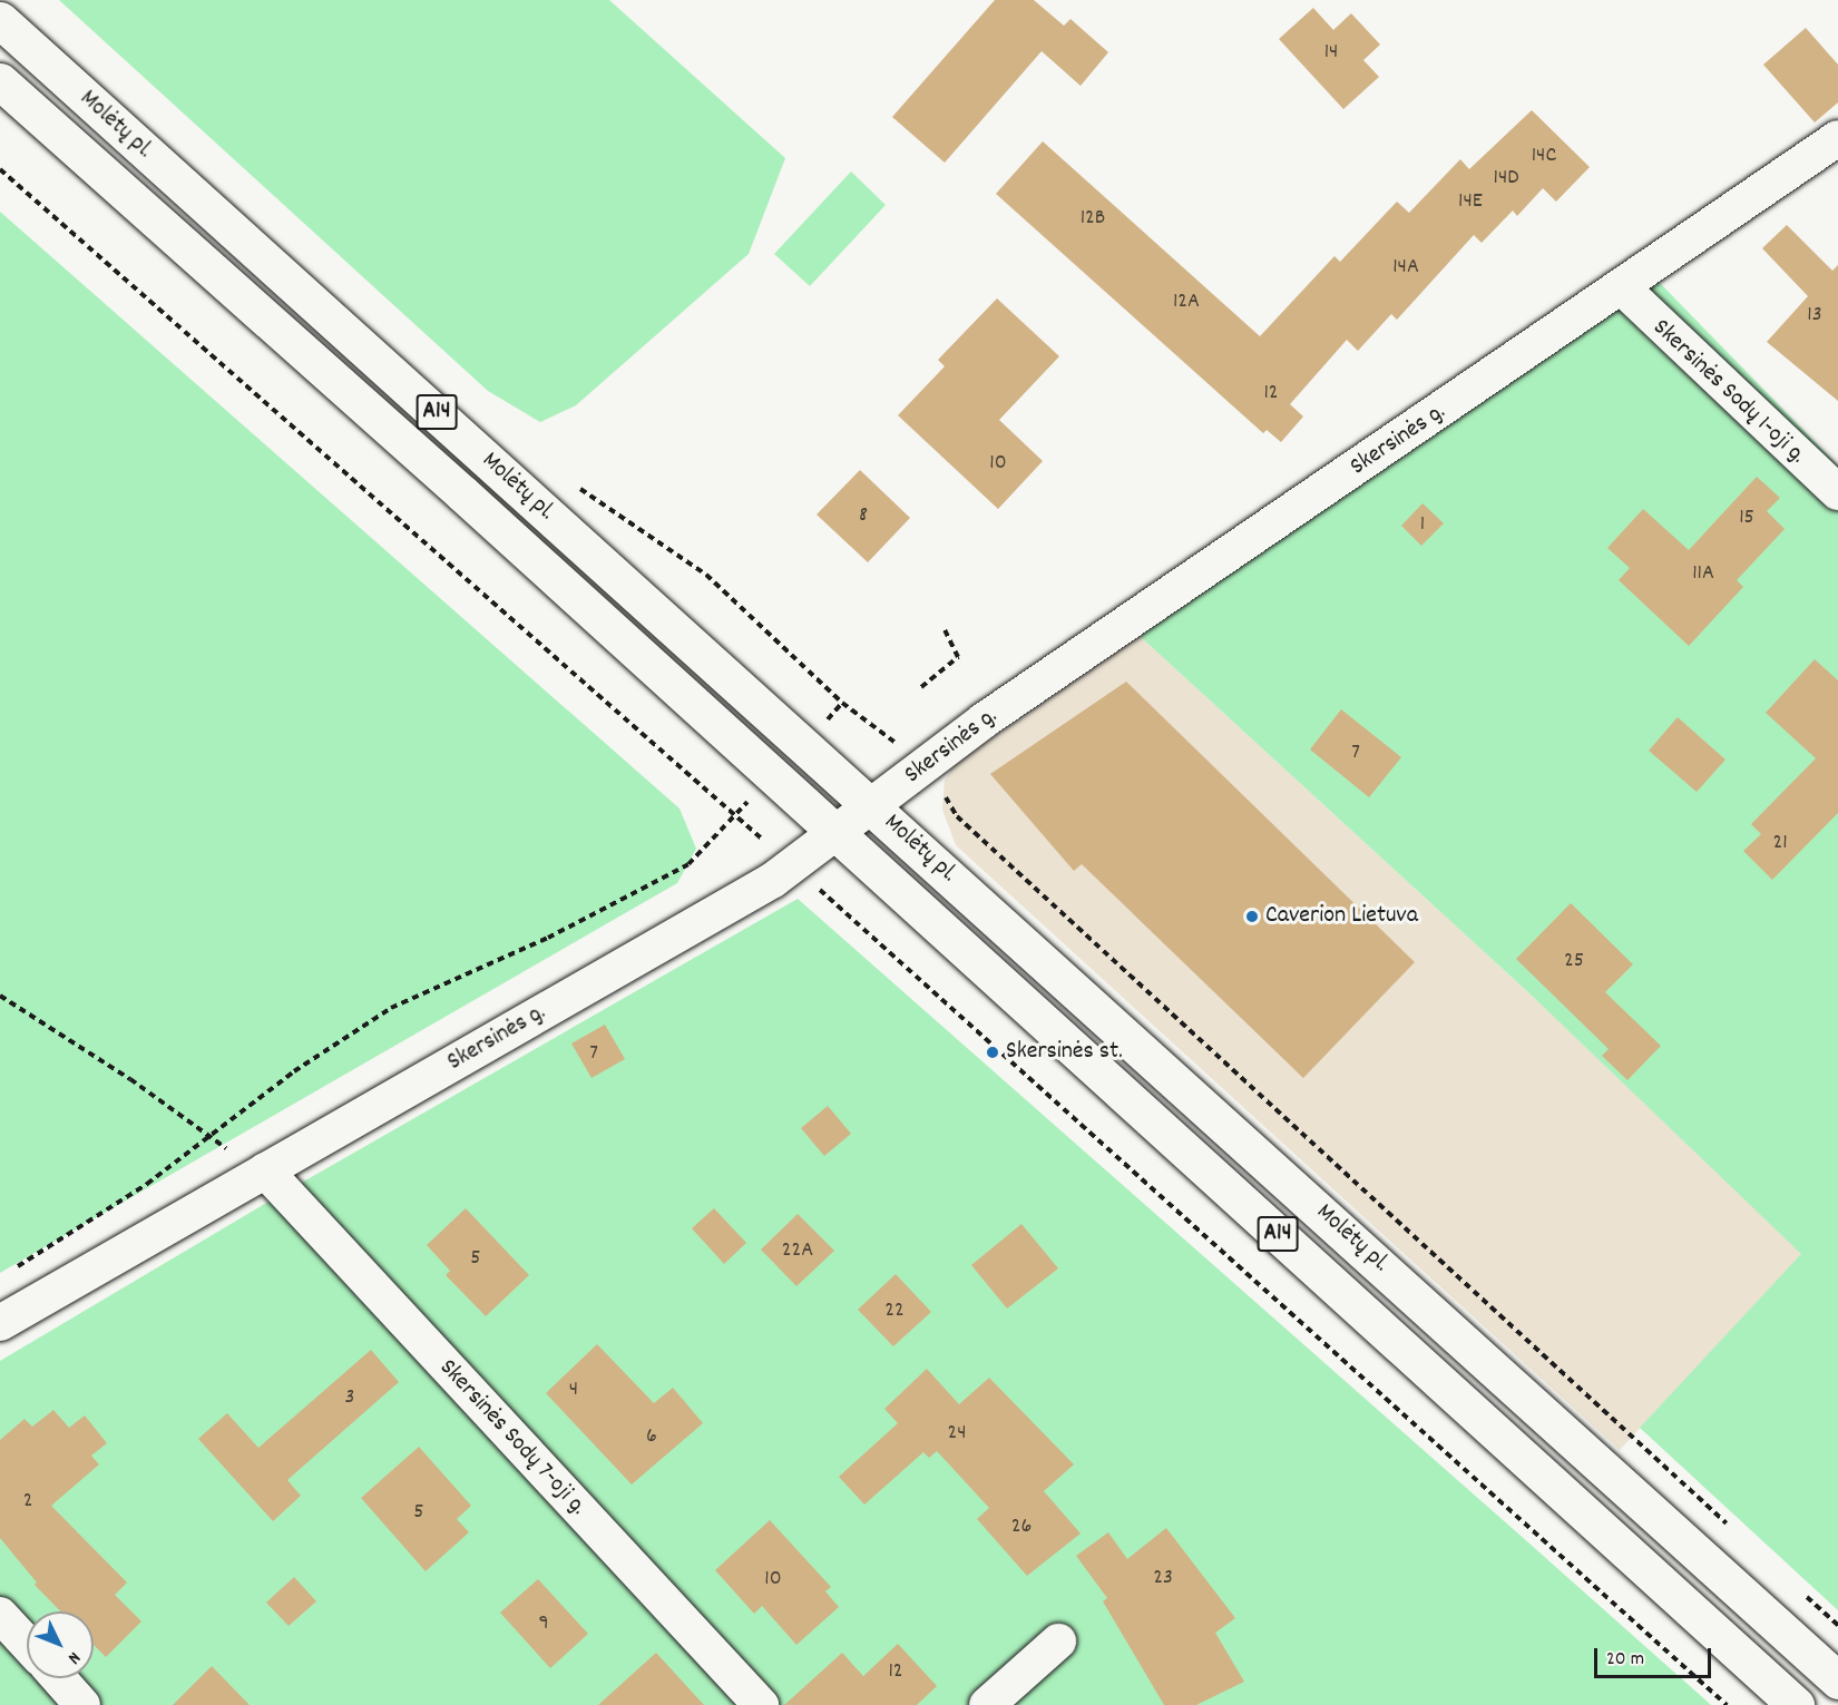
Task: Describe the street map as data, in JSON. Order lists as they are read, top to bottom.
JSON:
{
  "streets": {
    "highway": ["Molėtų pl.", "A14"],
    "street": ["Skersinės Sodų 1-oji g.", "Skersinės g.", "Skersinės Sodų 7-oji g."]
  },
  "crossings": [
    ["Molėtų pl.", "Skersinės g."],
    ["Skersinės Sodų 1-oji g.", "Skersinės g."],
    ["Skersinės g.", "Skersinės Sodų 7-oji g."]
  ],
  "places": ["Caverion Lietuva", "Skersinės st."],
  "house_numbers": [
    "14",
    "14C",
    "14D",
    "14E",
    "12B",
    "14A",
    "12A",
    "13",
    "12",
    "10",
    "8",
    "15",
    "1",
    "11A",
    "7",
    "21",
    "25",
    "7",
    "22A",
    "5",
    "22",
    "4",
    "3",
    "24",
    "6",
    "2",
    "5",
    "26",
    "23",
    "10",
    "9",
    "12"
  ],
  "scale_bar": "20 m",
  "north": "bottom right"
}
